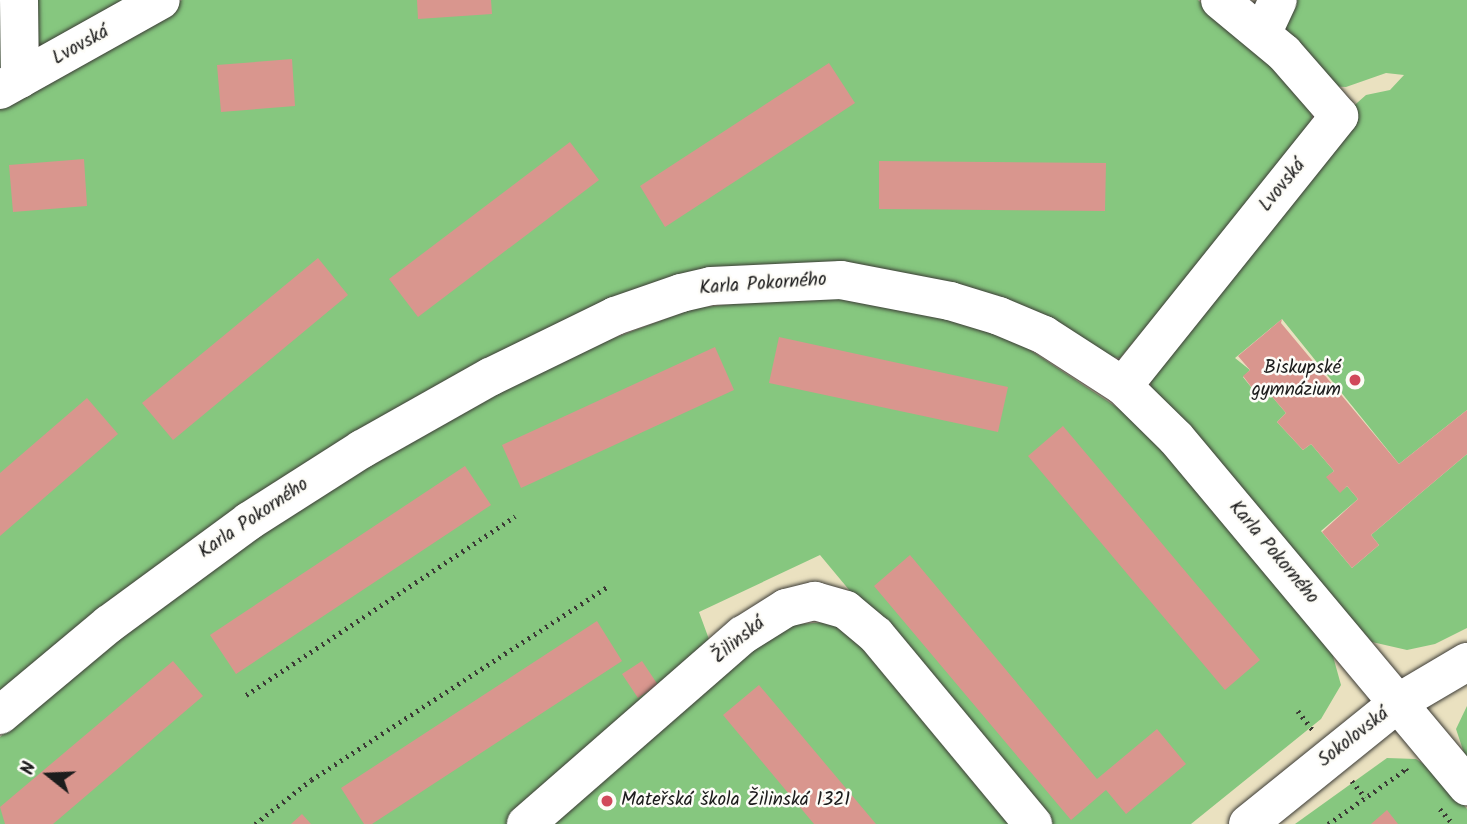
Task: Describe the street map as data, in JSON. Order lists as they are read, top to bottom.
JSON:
{
  "streets": {
    "street": [
      "Lvovská",
      "Karla Pokorného",
      "Žilinská",
      "Sokolovská"
    ]
  },
  "crossings": [
    ["Lvovská", "Karla Pokorného"],
    ["Karla Pokorného", "Sokolovská"]
  ],
  "places": ["Biskupské gymnázium", "Mateřská škola Žilinská 1321"],
  "north": "left"
}
